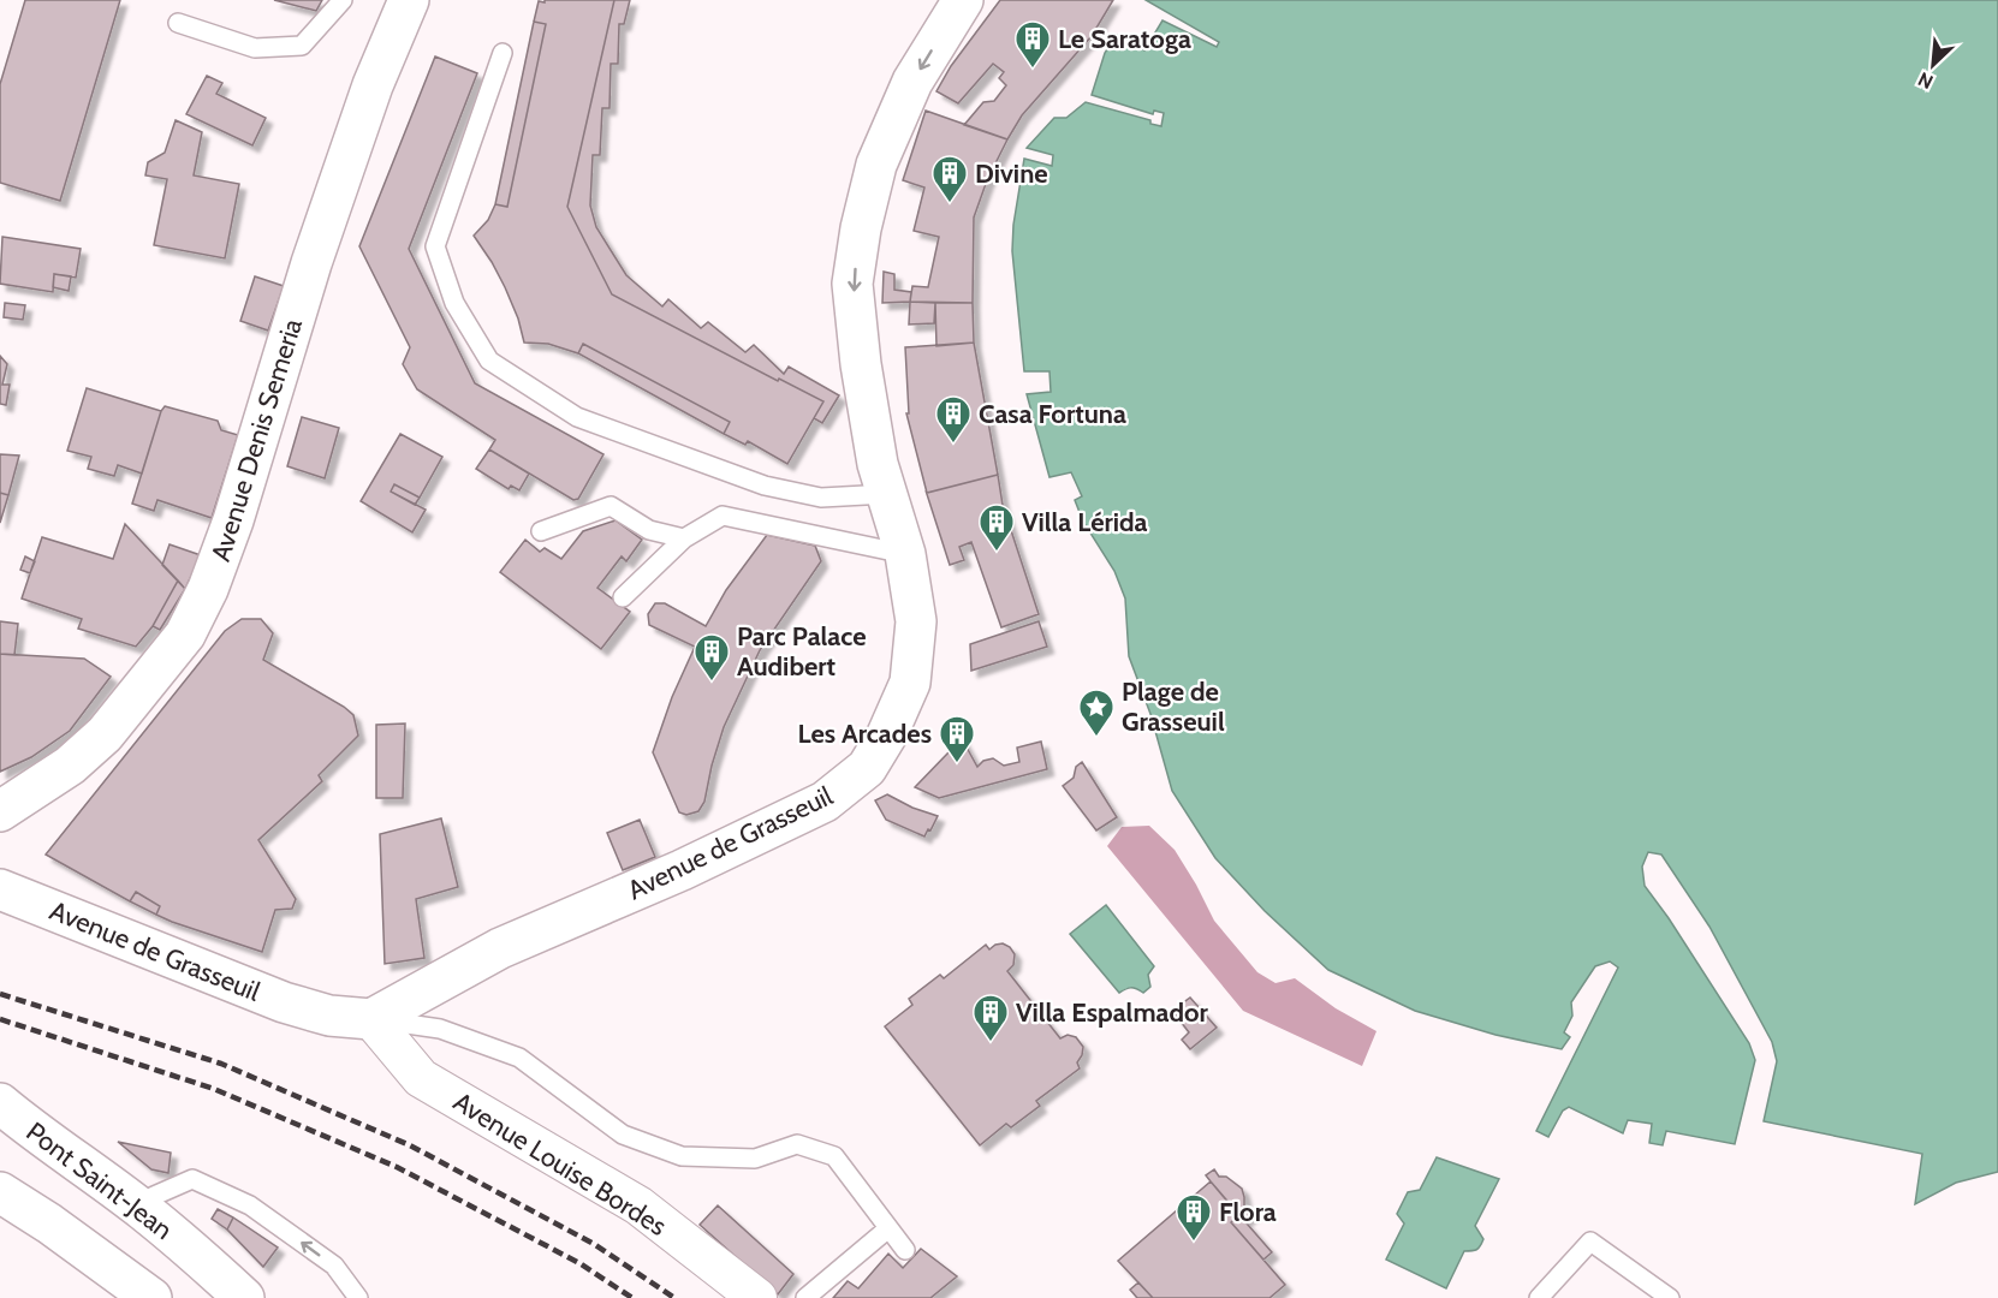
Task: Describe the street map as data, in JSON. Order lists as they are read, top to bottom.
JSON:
{
  "streets": {
    "street": [
      "Avenue Denis Semeria",
      "Avenue de Grasseuil",
      "Avenue Louise Bordes",
      "Pont Saint-Jean"
    ]
  },
  "crossings": [
    ["Avenue de Grasseuil", "Avenue Louise Bordes"]
  ],
  "places": {
    "building": [
      "Le Saratoga",
      "Divine",
      "Casa Fortuna",
      "Villa Lérida",
      "Parc Palace Audibert",
      "Les Arcades",
      "Villa Espalmador",
      "Flora"
    ],
    "place": ["Plage de Grasseuil"]
  },
  "north": "bottom left"
}
